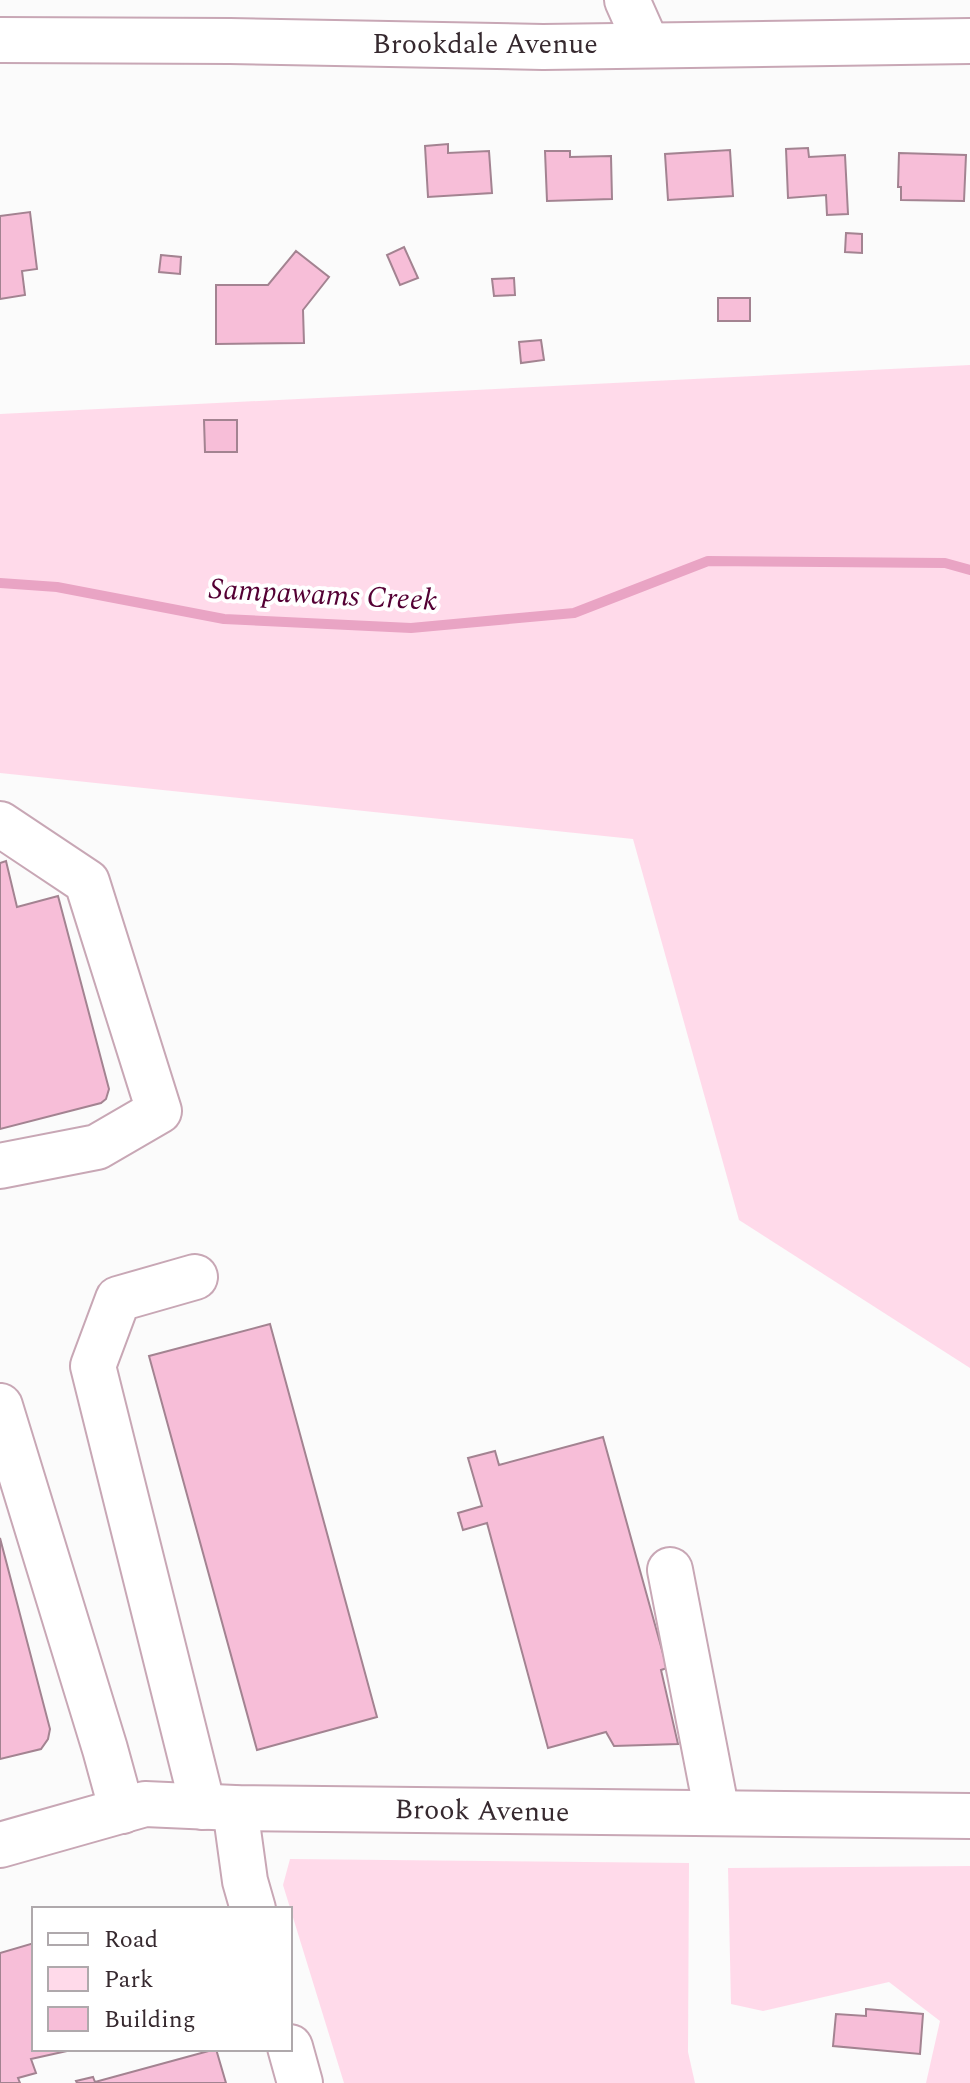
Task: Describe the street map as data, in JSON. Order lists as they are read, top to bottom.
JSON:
{
  "streets": {
    "street": ["Brookdale Avenue", "Brook Avenue"]
  },
  "water": ["Sampawams Creek"],
  "legend": ["Road", "Park", "Building"]
}
